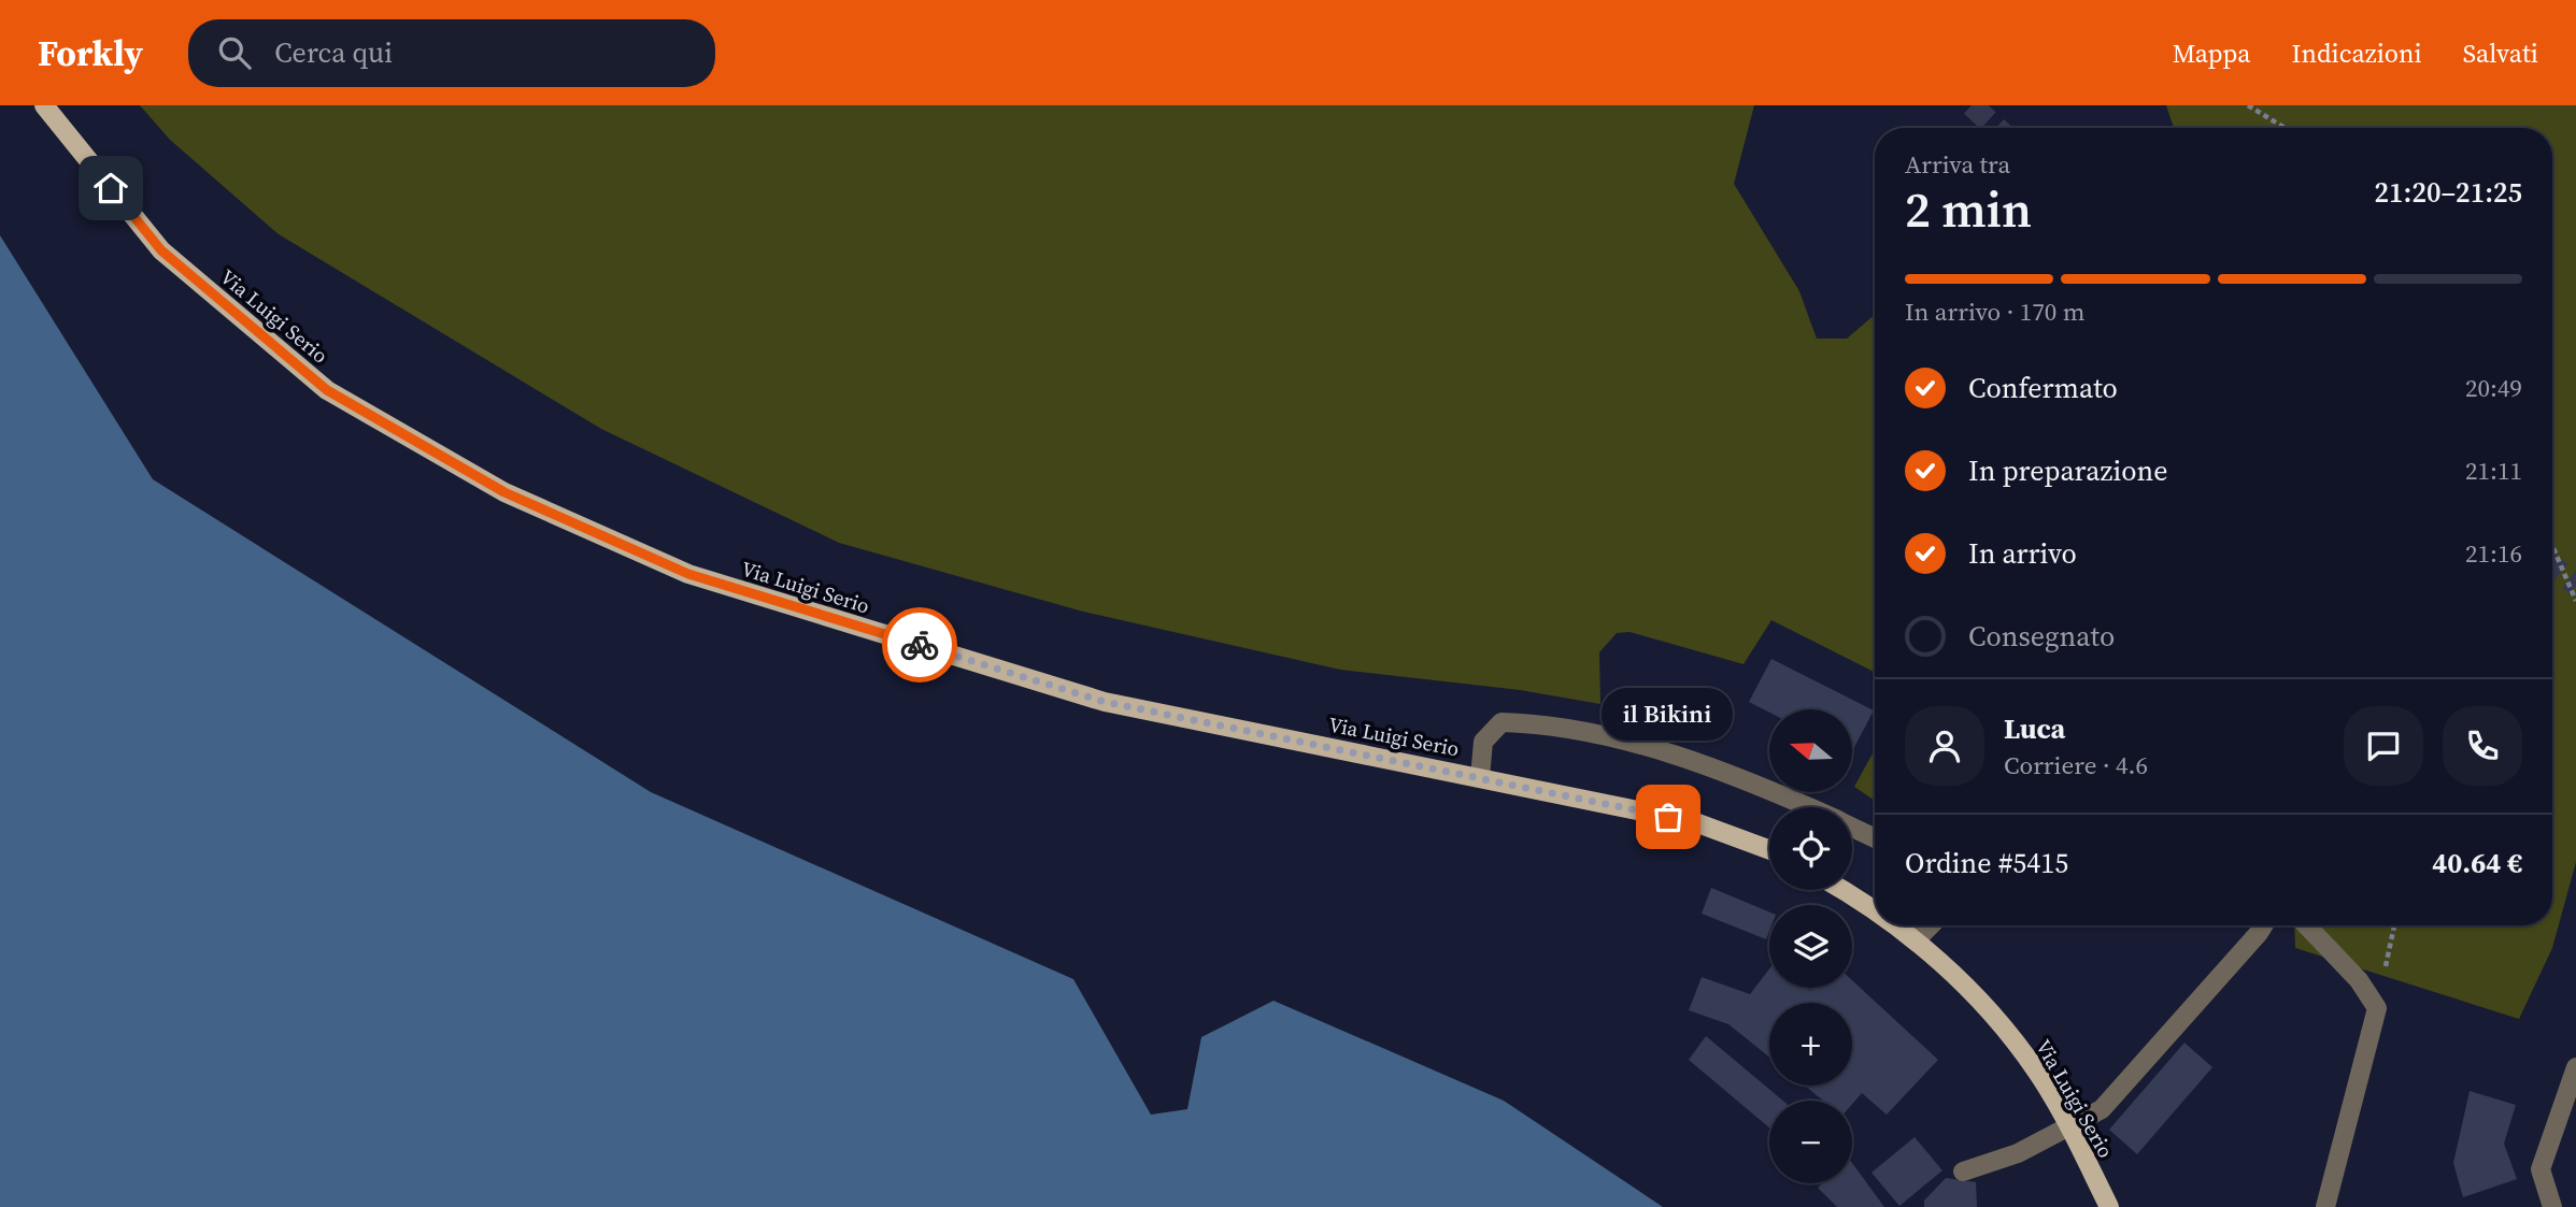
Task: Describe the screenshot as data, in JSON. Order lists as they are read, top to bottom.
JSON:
{
  "streets": {
    "main road": ["Via Luigi Serio"]
  },
  "places": ["il Bikini"],
  "north": "left",
  "page": {
    "header": "Forkly",
    "search": "Cerca qui",
    "nav": ["Mappa", "Indicazioni", "Salvati"],
    "heading": ["2 min", "Arriva tra", "21:20–21:25"],
    "panel": [
      "Luca",
      "Corriere · 4.6",
      "Ordine #5415",
      "40.64 €"
    ],
    "bar": "In arrivo · 170 m",
    "list": [
      ["Confermato", "20:49"],
      ["In preparazione", "21:11"],
      ["In arrivo", "21:16"],
      "Consegnato"
    ],
    "bubble": "il Bikini",
    "map_buttons": ["+", "−"]
  }
}
